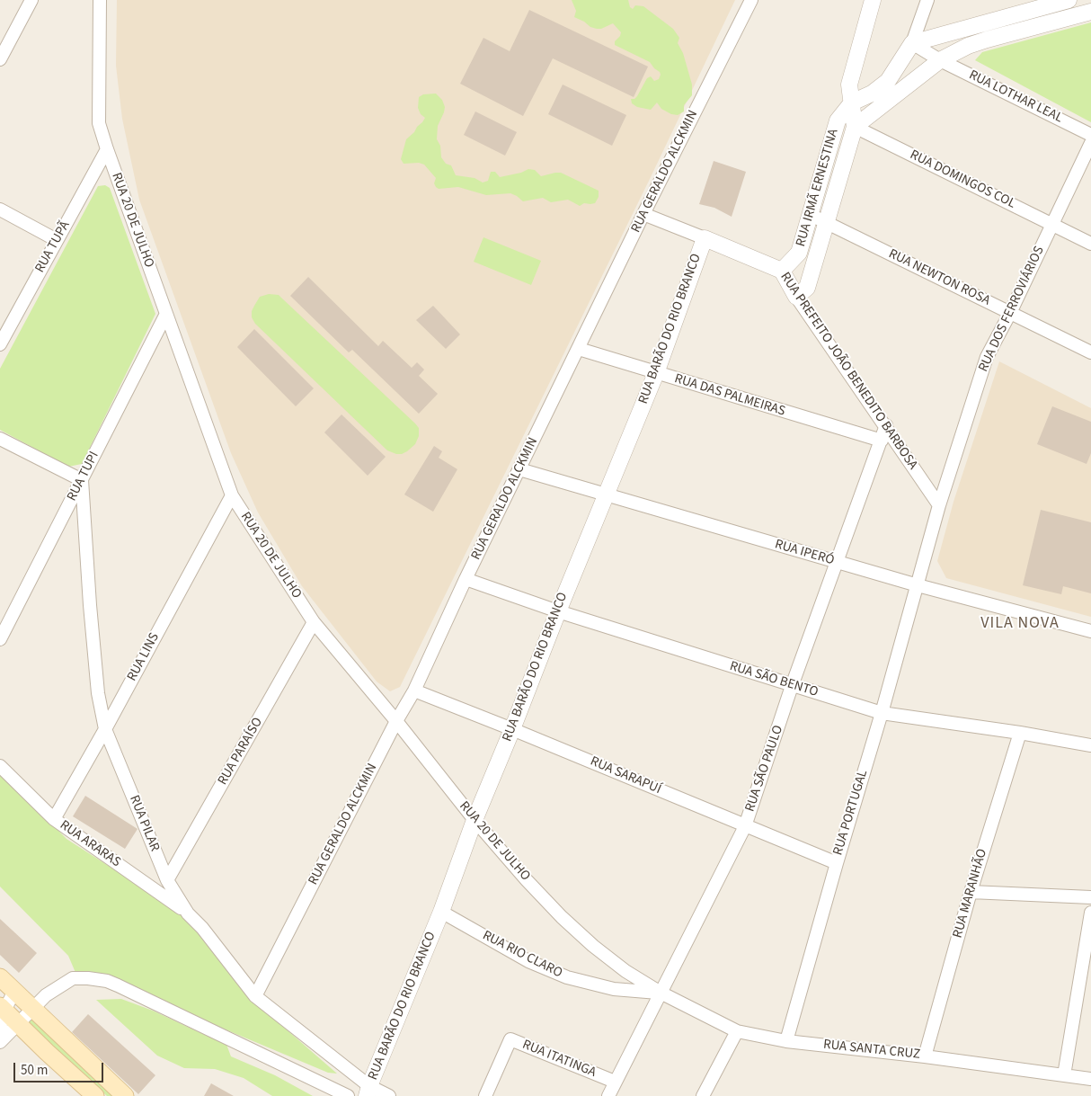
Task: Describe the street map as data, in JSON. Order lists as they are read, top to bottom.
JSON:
{
  "streets": {
    "street": [
      "RUA LOTHAR LEAL",
      "RUA GERALDO ALCKMIN",
      "RUA DOMINGOS COL",
      "RUA IRMÃ ERNESTINA",
      "RUA 20 DE JULHO",
      "RUA TUPÃ",
      "RUA NEWTON ROSA",
      "RUA DOS FERROVIÁRIOS",
      "RUA BARÃO DO RIO BRANCO",
      "RUA PREFEITO JOÃO BENEDITO BARBOSA",
      "RUA DAS PALMEIRAS",
      "RUA TUPI",
      "RUA IPERÓ",
      "RUA LINS",
      "RUA SÃO BENTO",
      "RUA PARAÍSO",
      "RUA SÃO PAULO",
      "RUA SARAPUÍ",
      "RUA PORTUGAL",
      "RUA PILAR",
      "RUA ARARAS",
      "RUA MARANHÃO",
      "RUA RIO CLARO",
      "RUA SANTA CRUZ",
      "RUA ITATINGA"
    ]
  },
  "crossings": [
    ["RUA GERALDO ALCKMIN", "RUA 20 DE JULHO"],
    ["RUA GERALDO ALCKMIN", "RUA PREFEITO JOÃO BENEDITO BARBOSA"],
    ["RUA GERALDO ALCKMIN", "RUA DAS PALMEIRAS"],
    ["RUA GERALDO ALCKMIN", "RUA IPERÓ"],
    ["RUA GERALDO ALCKMIN", "RUA SÃO BENTO"],
    ["RUA GERALDO ALCKMIN", "RUA SARAPUÍ"],
    ["RUA GERALDO ALCKMIN", "RUA PILAR"],
    ["RUA DOMINGOS COL", "RUA IRMÃ ERNESTINA"],
    ["RUA DOMINGOS COL", "RUA DOS FERROVIÁRIOS"],
    ["RUA IRMÃ ERNESTINA", "RUA NEWTON ROSA"],
    ["RUA IRMÃ ERNESTINA", "RUA PREFEITO JOÃO BENEDITO BARBOSA"],
    ["RUA 20 DE JULHO", "RUA TUPÃ"],
    ["RUA 20 DE JULHO", "RUA BARÃO DO RIO BRANCO"],
    ["RUA 20 DE JULHO", "RUA TUPI"],
    ["RUA 20 DE JULHO", "RUA LINS"],
    ["RUA 20 DE JULHO", "RUA PARAÍSO"],
    ["RUA 20 DE JULHO", "RUA SÃO PAULO"],
    ["RUA 20 DE JULHO", "RUA RIO CLARO"],
    ["RUA 20 DE JULHO", "RUA SANTA CRUZ"],
    ["RUA NEWTON ROSA", "RUA DOS FERROVIÁRIOS"],
    ["RUA DOS FERROVIÁRIOS", "RUA PREFEITO JOÃO BENEDITO BARBOSA"],
    ["RUA DOS FERROVIÁRIOS", "RUA IPERÓ"],
    ["RUA DOS FERROVIÁRIOS", "RUA PORTUGAL"],
    ["RUA BARÃO DO RIO BRANCO", "RUA PREFEITO JOÃO BENEDITO BARBOSA"],
    ["RUA BARÃO DO RIO BRANCO", "RUA DAS PALMEIRAS"],
    ["RUA BARÃO DO RIO BRANCO", "RUA IPERÓ"],
    ["RUA BARÃO DO RIO BRANCO", "RUA SÃO BENTO"],
    ["RUA BARÃO DO RIO BRANCO", "RUA SARAPUÍ"],
    ["RUA BARÃO DO RIO BRANCO", "RUA PILAR"],
    ["RUA BARÃO DO RIO BRANCO", "RUA RIO CLARO"],
    ["RUA PREFEITO JOÃO BENEDITO BARBOSA", "RUA SÃO PAULO"],
    ["RUA DAS PALMEIRAS", "RUA SÃO PAULO"],
    ["RUA TUPI", "RUA PILAR"],
    ["RUA IPERÓ", "RUA SÃO PAULO"],
    ["RUA IPERÓ", "RUA PORTUGAL"],
    ["RUA LINS", "RUA PILAR"],
    ["RUA LINS", "RUA ARARAS"],
    ["RUA SÃO BENTO", "RUA SÃO PAULO"],
    ["RUA SÃO BENTO", "RUA PORTUGAL"],
    ["RUA SÃO BENTO", "RUA MARANHÃO"],
    ["RUA PARAÍSO", "RUA PILAR"],
    ["RUA SÃO PAULO", "RUA SARAPUÍ"],
    ["RUA SÃO PAULO", "RUA RIO CLARO"],
    ["RUA SÃO PAULO", "RUA SANTA CRUZ"],
    ["RUA SÃO PAULO", "RUA ITATINGA"],
    ["RUA SARAPUÍ", "RUA PORTUGAL"],
    ["RUA PORTUGAL", "RUA SANTA CRUZ"],
    ["RUA PILAR", "RUA ARARAS"],
    ["RUA MARANHÃO", "RUA SANTA CRUZ"],
    ["RUA RIO CLARO", "RUA SANTA CRUZ"]
  ],
  "districts": ["VILA NOVA"],
  "scale_bar": "50 m"
}
